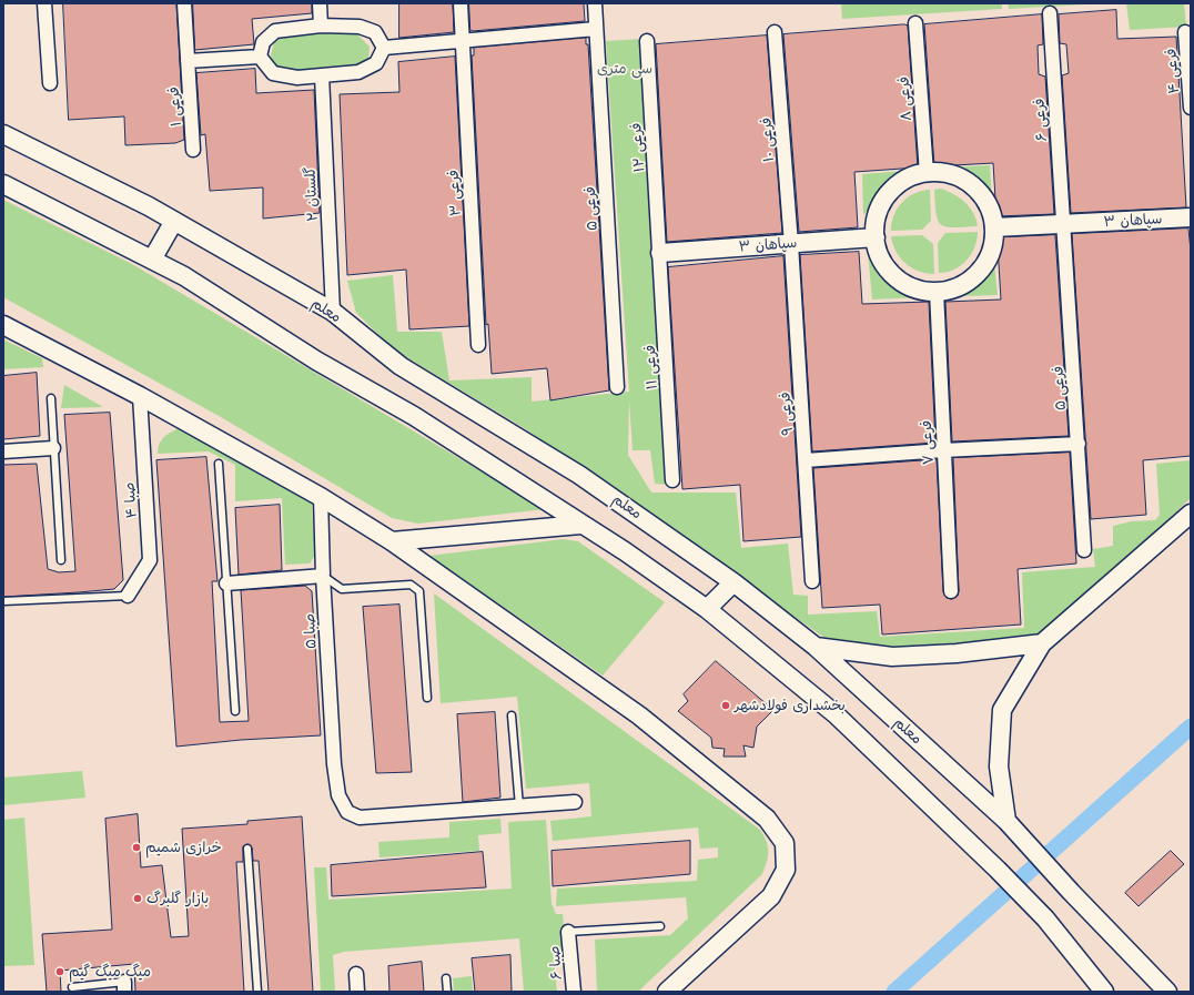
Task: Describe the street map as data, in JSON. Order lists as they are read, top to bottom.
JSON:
{
  "streets": {
    "main road": ["سپاهان ۳", "معلم"],
    "street": [
      "فرعی ۴",
      "فرعی ۸",
      "فرعی ۱",
      "فرعی ۶",
      "فرعی ۱۰",
      "فرعی ۱۲",
      "فرعی ۳",
      "گلستان ۲",
      "فرعی ۵",
      "فرعی ۱۱",
      "فرعی ۹",
      "فرعی ۷",
      "صبا ۴",
      "صبا ۵",
      "صبا ۶"
    ]
  },
  "crossings": [
    ["فرعی ۸", "سپاهان ۳"],
    ["فرعی ۸", "فرعی ۷"],
    ["فرعی ۶", "فرعی ۵"],
    ["فرعی ۶", "سپاهان ۳"],
    ["فرعی ۱۰", "سپاهان ۳"],
    ["فرعی ۱۰", "فرعی ۹"],
    ["فرعی ۱۲", "سپاهان ۳"],
    ["فرعی ۱۲", "فرعی ۱۱"],
    ["گلستان ۲", "معلم"],
    ["فرعی ۵", "سپاهان ۳"],
    ["سپاهان ۳", "فرعی ۱۱"],
    ["سپاهان ۳", "فرعی ۹"],
    ["سپاهان ۳", "فرعی ۷"]
  ],
  "parks": ["سی متری"],
  "places": [
    "بخشداری فولادشهر",
    "خرازی شمیم",
    "بازار گلبرگ",
    "میگ میگ گیم"
  ]
}
